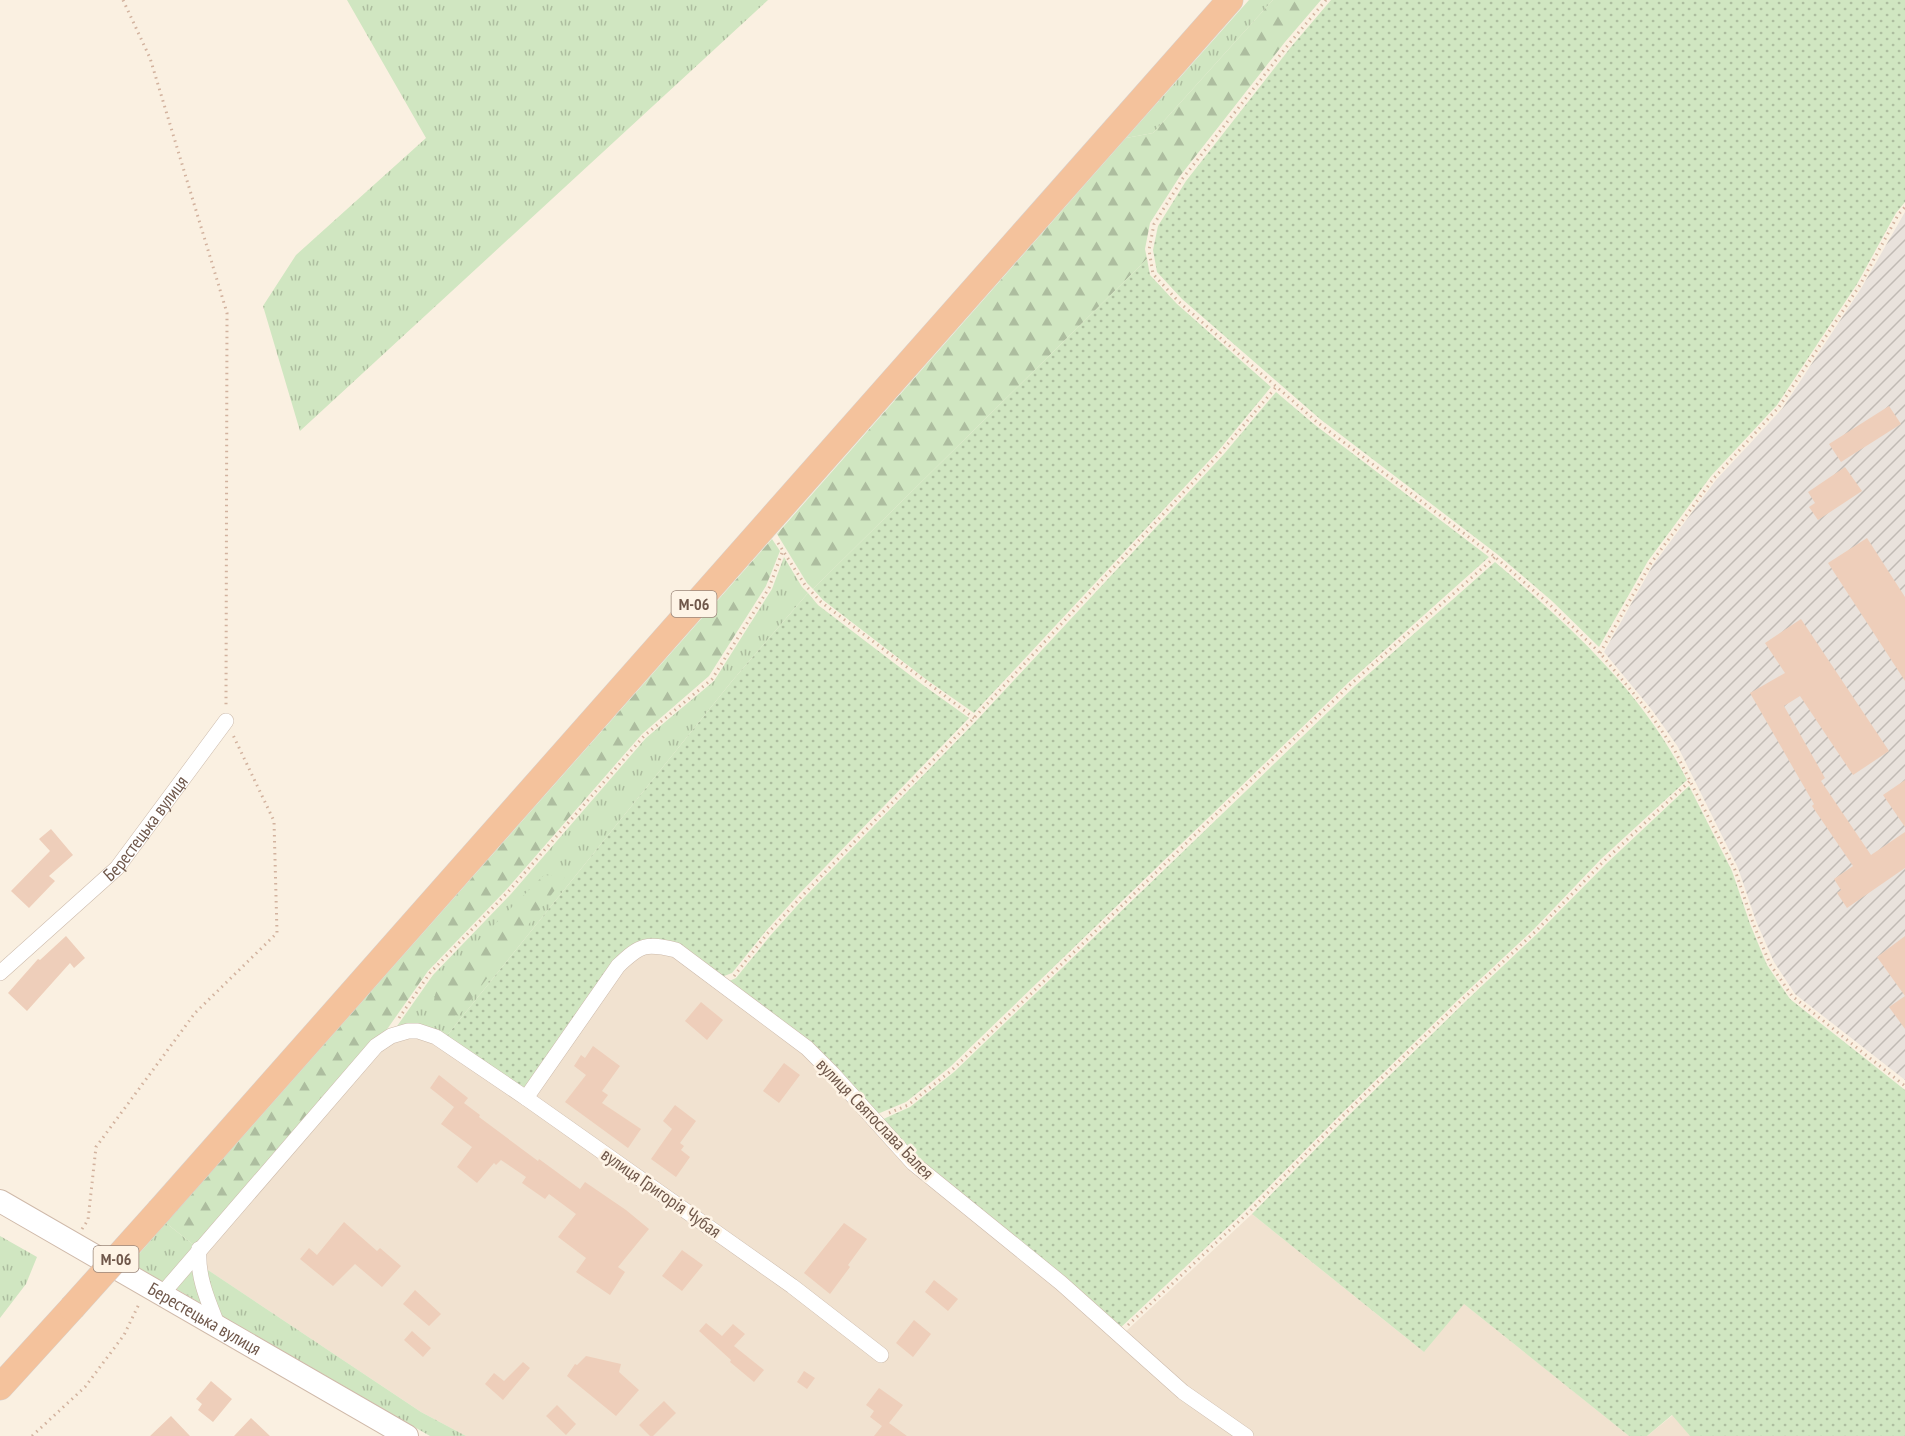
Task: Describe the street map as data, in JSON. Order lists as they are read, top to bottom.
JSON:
{
  "streets": {
    "highway": ["М-06"],
    "main road": ["Берестецька вулиця"],
    "street": ["вулиця Святослава Балея", "вулиця Григорія Чубая"]
  },
  "crossings": [
    ["вулиця Святослава Балея", "вулиця Григорія Чубая"]
  ]
}
